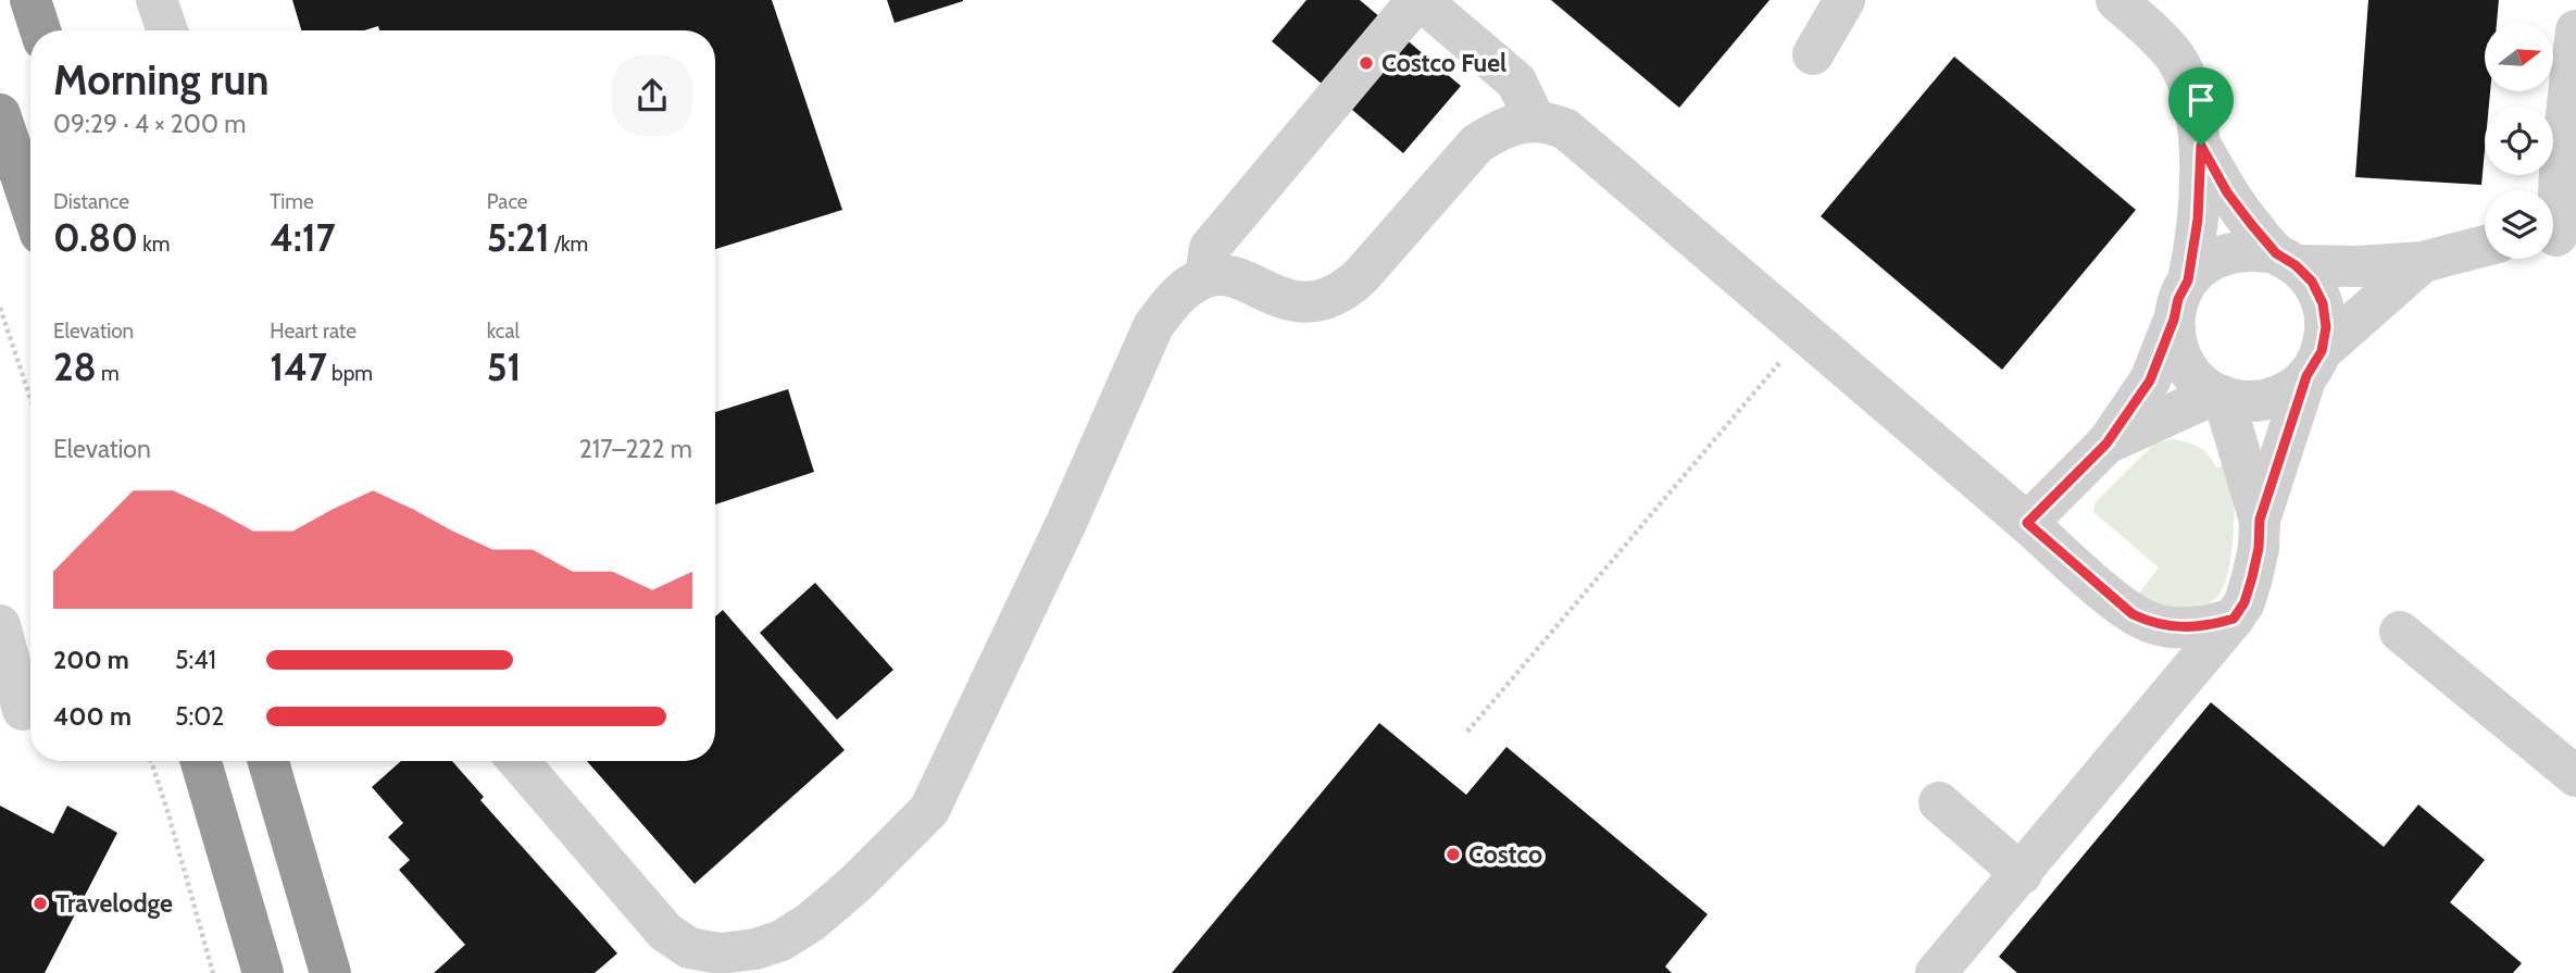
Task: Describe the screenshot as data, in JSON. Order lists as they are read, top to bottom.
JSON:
{
  "places": ["Costco Fuel", "Costco", "Travelodge"],
  "north": "right",
  "page": {
    "heading": ["Morning run", "09:29 · 4 × 200 m"],
    "stats": [
      ["Distance", "0.80 km"],
      ["Time", "4:17"],
      ["Pace", "5:21 /km"],
      ["Elevation", "28 m"],
      ["Heart rate", "147 bpm"],
      ["kcal", "51"]
    ],
    "chart": ["Elevation", "217–222 m"],
    "list": [
      {
        "name": "200 m",
        "note": "5:41"
      },
      {
        "name": "400 m",
        "note": "5:02"
      }
    ]
  }
}
